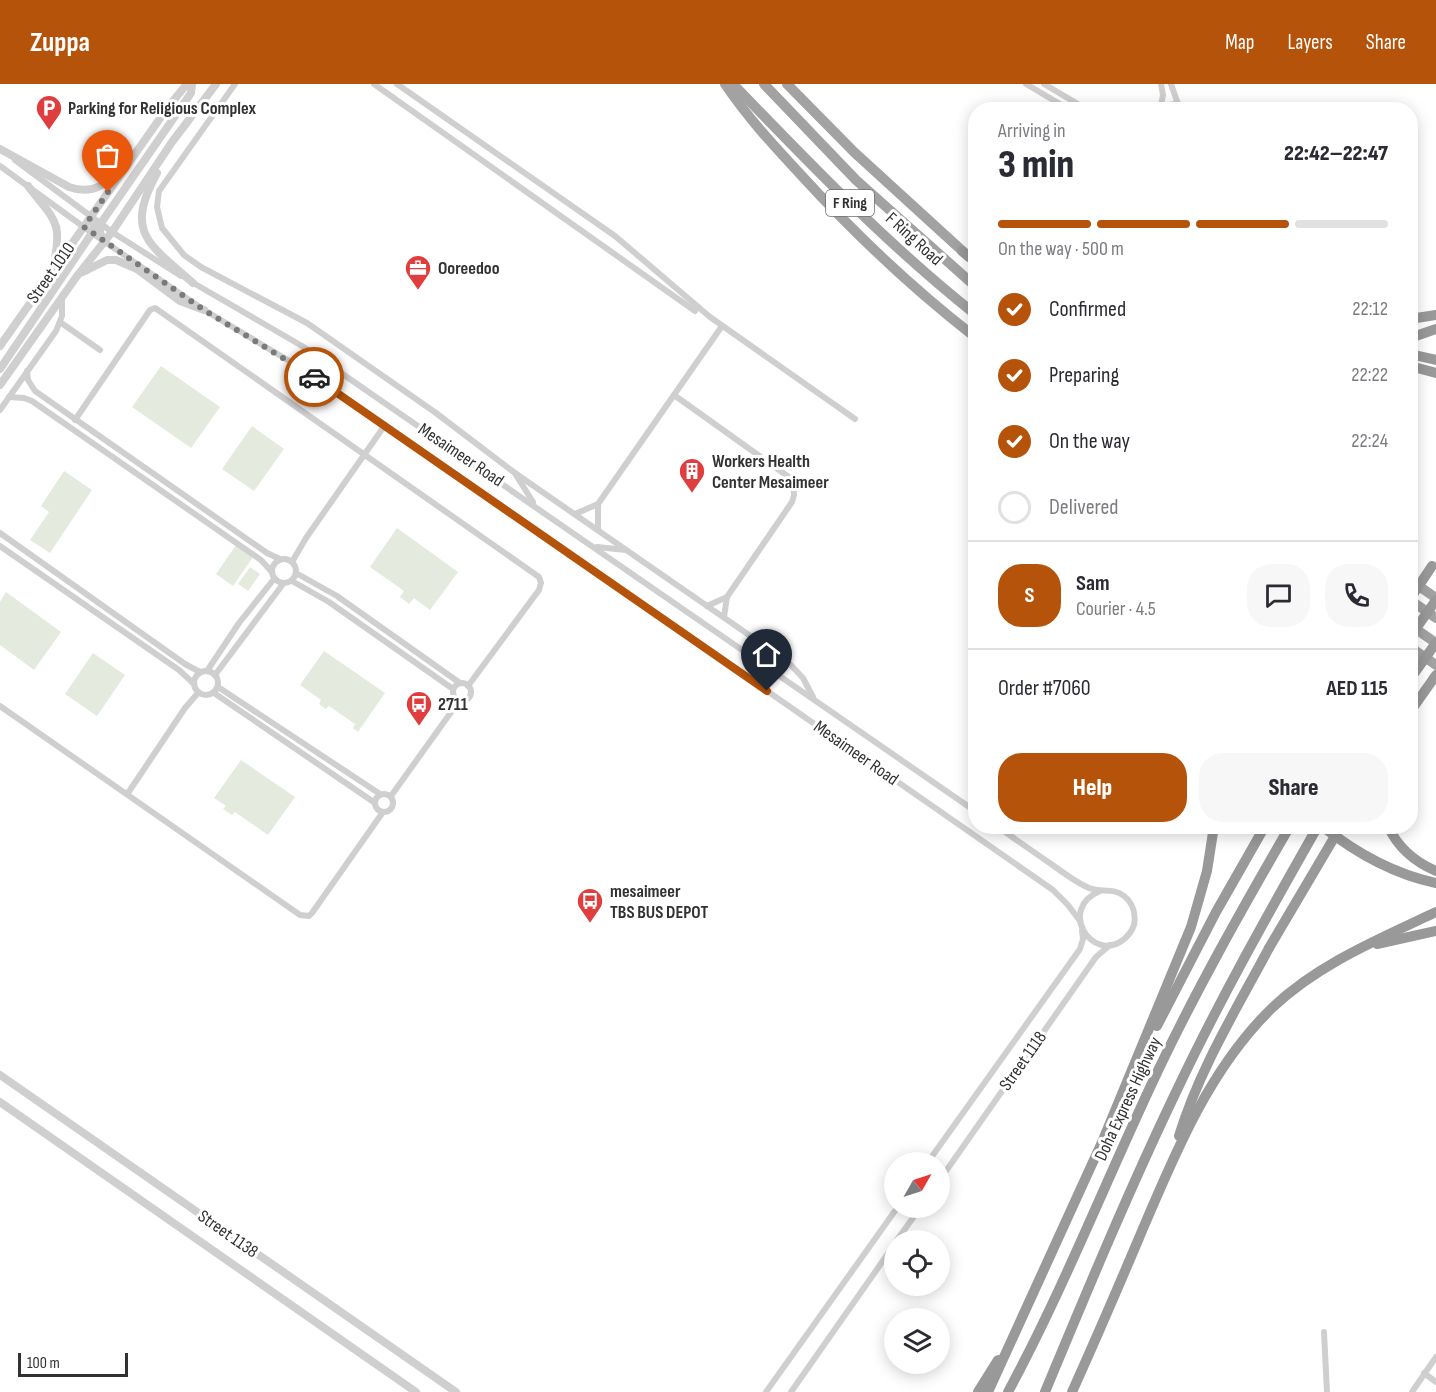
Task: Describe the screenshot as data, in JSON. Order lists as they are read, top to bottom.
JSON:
{
  "streets": {
    "highway": ["F Ring", "F Ring Road", "Doha Express Highway"],
    "street": [
      "Street 1010",
      "Mesaimeer Road",
      "Street 1118",
      "Street 1138"
    ]
  },
  "crossings": [
    ["Street 1010", "Mesaimeer Road"],
    ["Mesaimeer Road", "Street 1118"]
  ],
  "places": {
    "parking": ["Parking for Religious Complex"],
    "office": ["Ooreedoo"],
    "building": ["Workers Health Center Mesaimeer"],
    "bus stop": ["2711", "mesaimeer TBS BUS DEPOT"]
  },
  "scale_bar": "100 m",
  "north": "top right",
  "page": {
    "header": "Zuppa",
    "nav": ["Map", "Layers", "Share"],
    "heading": ["3 min", "Arriving in", "22:42–22:47"],
    "panel": [
      "Sam",
      "Courier · 4.5",
      "Order #7060",
      "AED 115"
    ],
    "bar": "On the way · 500 m",
    "list": [
      ["Confirmed", "22:12"],
      ["Preparing", "22:22"],
      ["On the way", "22:24"],
      "Delivered"
    ],
    "round": "S",
    "buttons": ["Help", "Share"],
    "scale": "100 m"
  }
}
